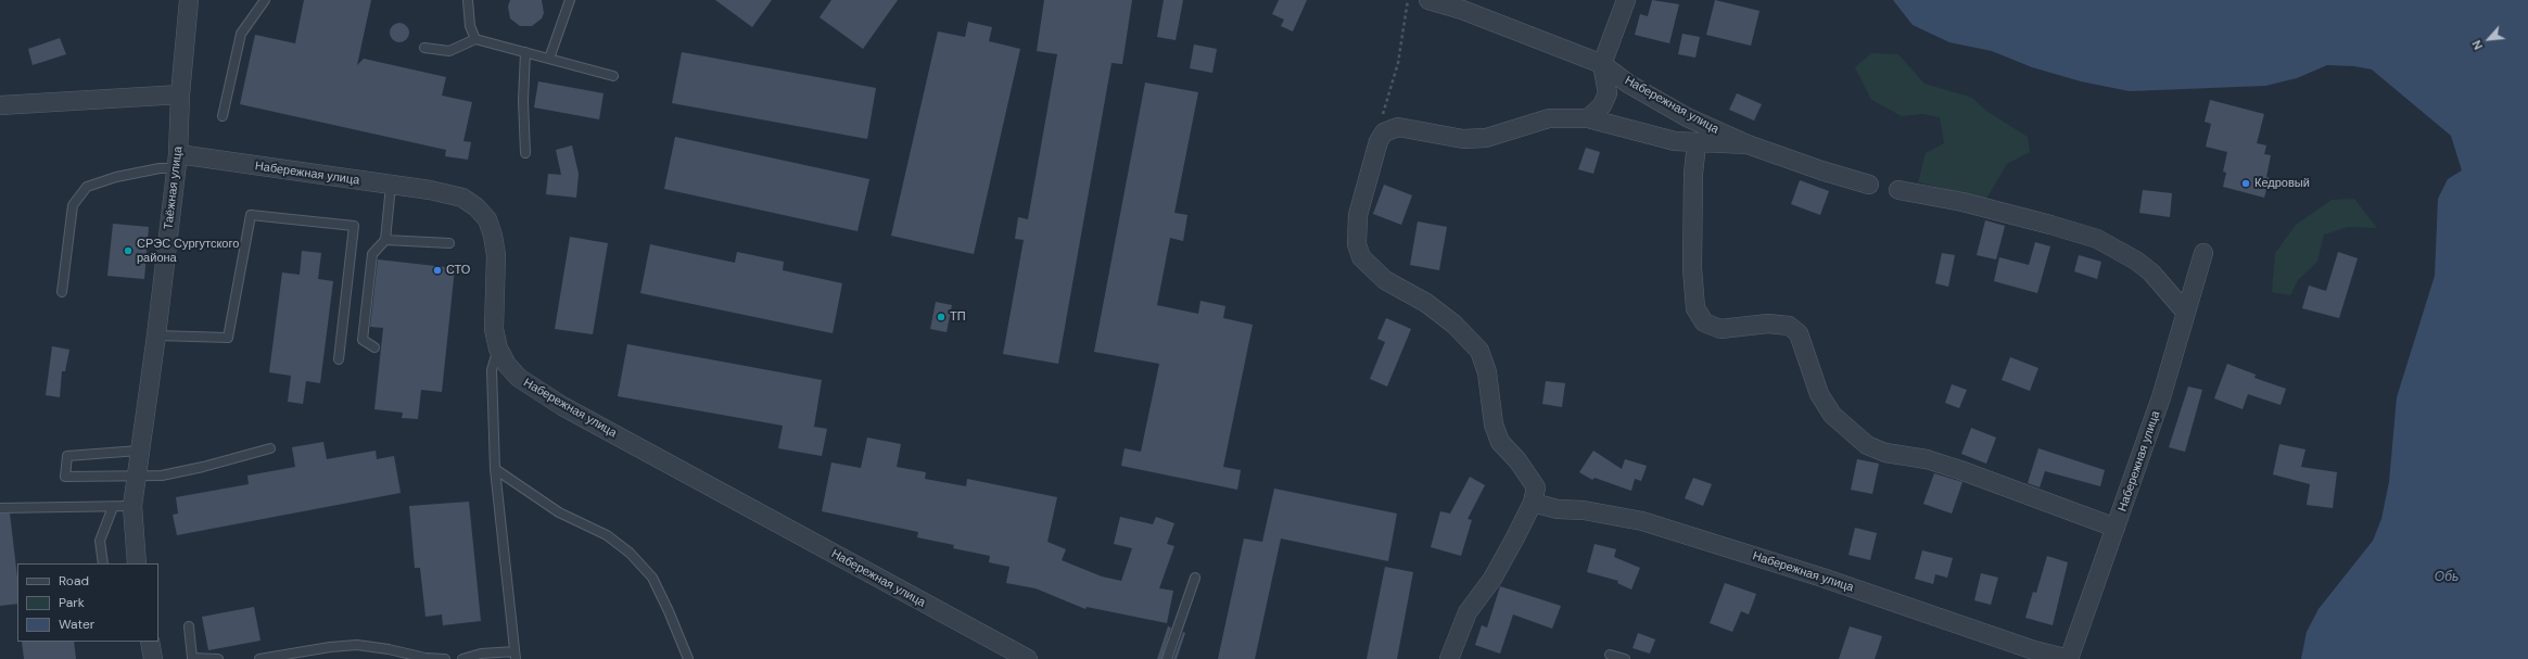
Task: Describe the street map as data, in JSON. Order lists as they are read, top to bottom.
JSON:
{
  "streets": {
    "street": ["Набережная улица", "Таёжная улица"]
  },
  "crossings": [
    ["Набережная улица", "Таёжная улица"]
  ],
  "water": ["Обь"],
  "places": [
    "Кедровый",
    "СРЭС Сургутского района",
    "СТО",
    "ТП"
  ],
  "legend": ["Road", "Park", "Water"],
  "north": "bottom left"
}
